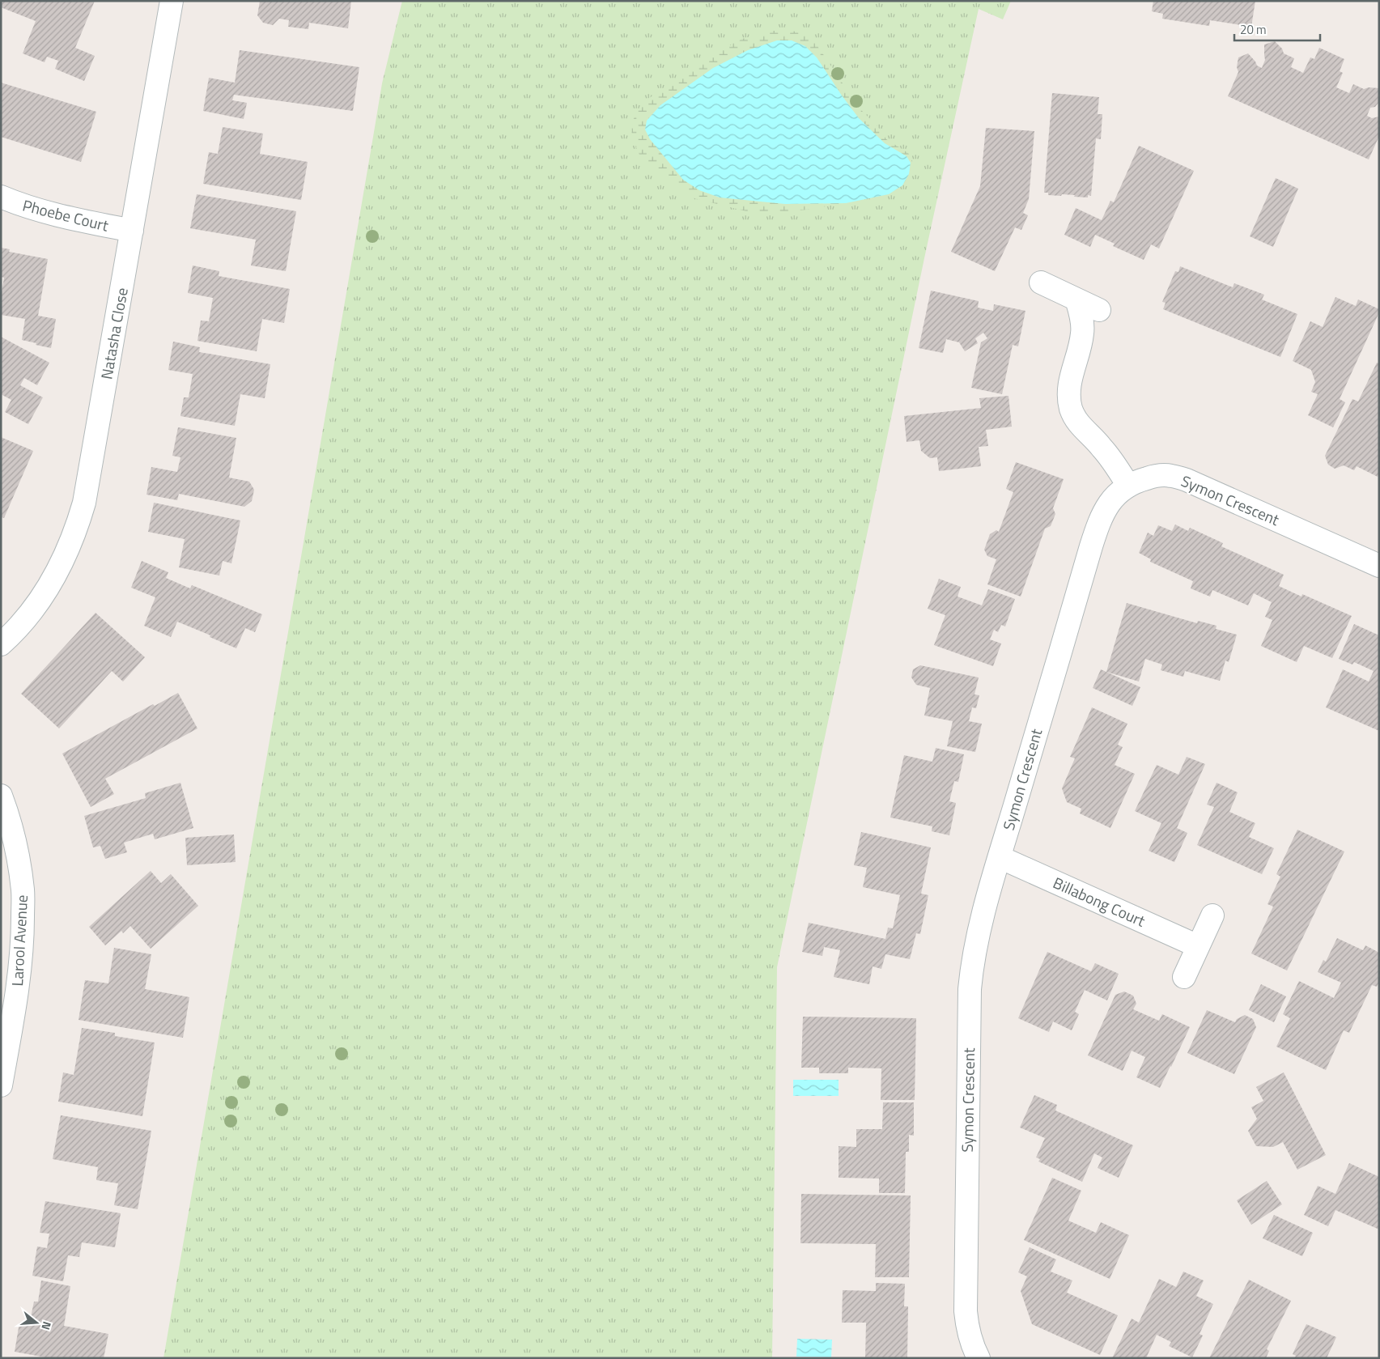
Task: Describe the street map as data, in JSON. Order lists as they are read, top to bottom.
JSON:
{
  "streets": {
    "street": [
      "Phoebe Court",
      "Natasha Close",
      "Symon Crescent",
      "Billabong Court",
      "Larool Avenue"
    ]
  },
  "crossings": [
    ["Phoebe Court", "Natasha Close"],
    ["Symon Crescent", "Billabong Court"]
  ],
  "scale_bar": "20 m",
  "north": "right"
}
